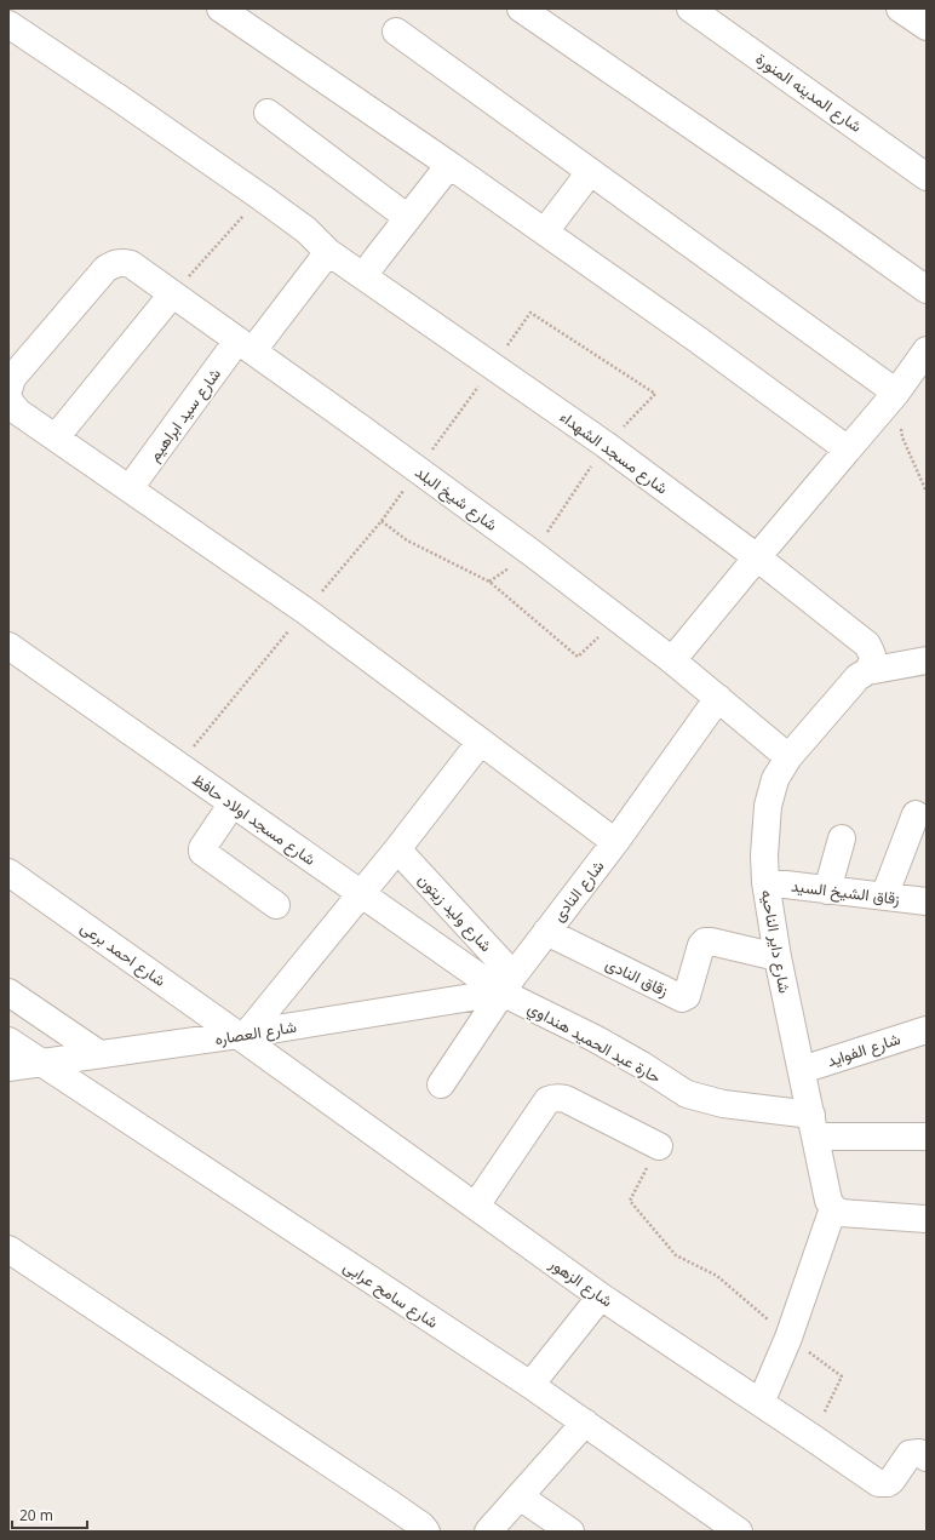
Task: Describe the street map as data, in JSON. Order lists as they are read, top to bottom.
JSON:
{
  "streets": {
    "street": [
      "شارع المدينه المنورة",
      "شارع سيد ابراهيم",
      "شارع مسجد الشهداء",
      "شارع شيخ البلد",
      "شارع مسجد اولاد حافظ",
      "شارع النادى",
      "زقاق الشيخ السيد",
      "شارع وليد زيتون",
      "شارع داير الناحيه",
      "شارع احمد برعى",
      "زقاق النادى",
      "شارع العصاره",
      "حارة عبد الحميد هنداوي",
      "شارع الفوايد",
      "شارع الزهور",
      "شارع سامح عرابى"
    ]
  },
  "crossings": [
    ["شارع سيد ابراهيم", "شارع مسجد الشهداء"],
    ["شارع سيد ابراهيم", "شارع شيخ البلد"],
    ["شارع مسجد الشهداء", "شارع داير الناحيه"],
    ["شارع شيخ البلد", "شارع النادى"],
    ["شارع شيخ البلد", "شارع داير الناحيه"],
    ["شارع مسجد اولاد حافظ", "شارع النادى"],
    ["شارع مسجد اولاد حافظ", "شارع وليد زيتون"],
    ["شارع مسجد اولاد حافظ", "شارع العصاره"],
    ["شارع مسجد اولاد حافظ", "حارة عبد الحميد هنداوي"],
    ["شارع النادى", "شارع وليد زيتون"],
    ["شارع النادى", "زقاق النادى"],
    ["شارع النادى", "شارع العصاره"],
    ["شارع النادى", "حارة عبد الحميد هنداوي"],
    ["زقاق الشيخ السيد", "شارع داير الناحيه"],
    ["شارع وليد زيتون", "شارع العصاره"],
    ["شارع وليد زيتون", "حارة عبد الحميد هنداوي"],
    ["شارع داير الناحيه", "زقاق النادى"],
    ["شارع داير الناحيه", "حارة عبد الحميد هنداوي"],
    ["شارع داير الناحيه", "شارع الفوايد"],
    ["شارع احمد برعى", "شارع العصاره"],
    ["شارع احمد برعى", "شارع الزهور"],
    ["شارع العصاره", "حارة عبد الحميد هنداوي"],
    ["شارع العصاره", "شارع الزهور"],
    ["شارع العصاره", "شارع سامح عرابى"]
  ],
  "scale_bar": "20 m"
}
